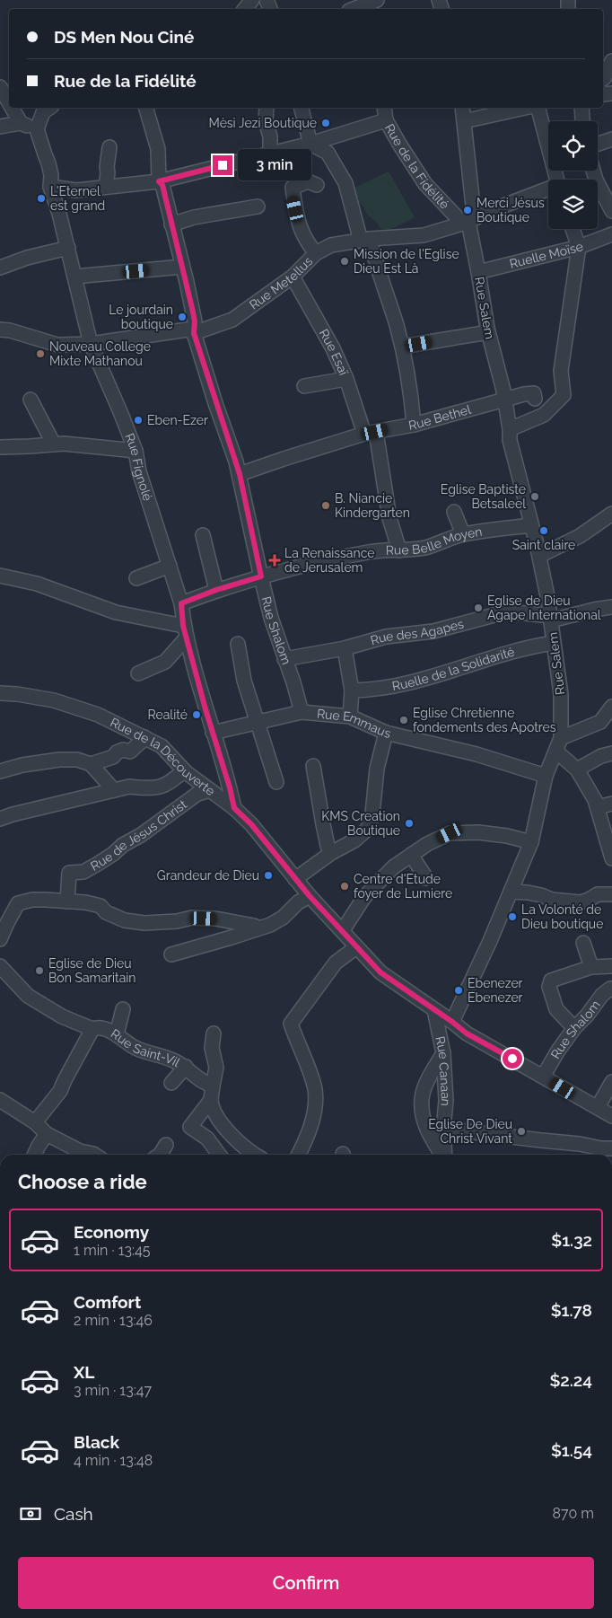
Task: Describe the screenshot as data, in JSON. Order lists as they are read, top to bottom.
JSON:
{
  "streets": {
    "street": [
      "Rue de la Fidélité",
      "Ruelle Moïse",
      "Rue Metellus",
      "Rue Salem",
      "Rue Esaï",
      "Rue Bethel",
      "Rue Fignolé",
      "Rue Belle Moyen",
      "Rue Shalom",
      "Rue des Agapes",
      "Ruelle de la Solidarité",
      "Rue Emmaus",
      "Rue de la Découverte",
      "Rue de Jésus Christ",
      "Rue Saint-Vil",
      "Rue Canaan"
    ]
  },
  "crossings": [
    ["Rue de la Fidélité", "Rue Metellus"],
    ["Rue de la Fidélité", "Rue Salem"],
    ["Rue de la Fidélité", "Rue Fignolé"],
    ["Rue de la Fidélité", "Rue Shalom"],
    ["Ruelle Moïse", "Rue Salem"],
    ["Rue Metellus", "Rue Salem"],
    ["Rue Metellus", "Rue Esaï"],
    ["Rue Metellus", "Rue Fignolé"],
    ["Rue Metellus", "Rue Shalom"],
    ["Rue Salem", "Rue Bethel"],
    ["Rue Salem", "Rue Belle Moyen"],
    ["Rue Salem", "Rue des Agapes"],
    ["Rue Salem", "Ruelle de la Solidarité"],
    ["Rue Salem", "Rue Emmaus"],
    ["Rue Salem", "Rue de la Découverte"],
    ["Rue Esaï", "Rue Bethel"],
    ["Rue Esaï", "Rue Belle Moyen"],
    ["Rue Bethel", "Rue Shalom"],
    ["Rue Fignolé", "Rue Belle Moyen"],
    ["Rue Fignolé", "Rue Emmaus"],
    ["Rue Fignolé", "Rue de la Découverte"],
    ["Rue Belle Moyen", "Rue Shalom"],
    ["Rue Shalom", "Rue des Agapes"],
    ["Rue Shalom", "Rue Emmaus"],
    ["Rue Shalom", "Rue de la Découverte"],
    ["Rue de la Découverte", "Rue de Jésus Christ"],
    ["Rue de la Découverte", "Rue Canaan"]
  ],
  "places": {
    "other": [
      "Mèsi Jezi Boutique",
      "L'Eternel est grand",
      "Merci Jésus Boutique",
      "Mission de l'Eglise Dieu Est Là",
      "Le jourdain boutique",
      "Nouveau College Mixte Mathanou",
      "Eben-Ezer",
      "Eglise Baptiste Betsaleel",
      "B. Niancie Kindergarten",
      "Saint claire",
      "Eglise de Dieu Agape International",
      "Realité",
      "Eglise Chretienne fondements des Apotres",
      "KMS Creation Boutique",
      "Grandeur de Dieu",
      "Centre d'Etude foyer de Lumiere",
      "La Volonté de Dieu boutique",
      "Eglise de Dieu Bon Samaritain",
      "Ebenezer Ebenezer",
      "Eglise De Dieu Christ Vivant"
    ],
    "health": ["La Renaissance de Jerusalem"]
  },
  "page": {
    "banner": ["DS Men Nou Ciné", "Rue de la Fidélité"],
    "bubble": "3 min",
    "heading": "Choose a ride",
    "list": [
      {
        "name": "Economy",
        "note": "1 min · 13:45",
        "value": "$1.32"
      },
      {
        "name": "Comfort",
        "note": "2 min · 13:46",
        "value": "$1.78"
      },
      {
        "name": "XL",
        "note": "3 min · 13:47",
        "value": "$2.24"
      },
      {
        "name": "Black",
        "note": "4 min · 13:48",
        "value": "$1.54"
      }
    ],
    "pay": ["Cash", "870 m"],
    "buttons": "Confirm"
  }
}
